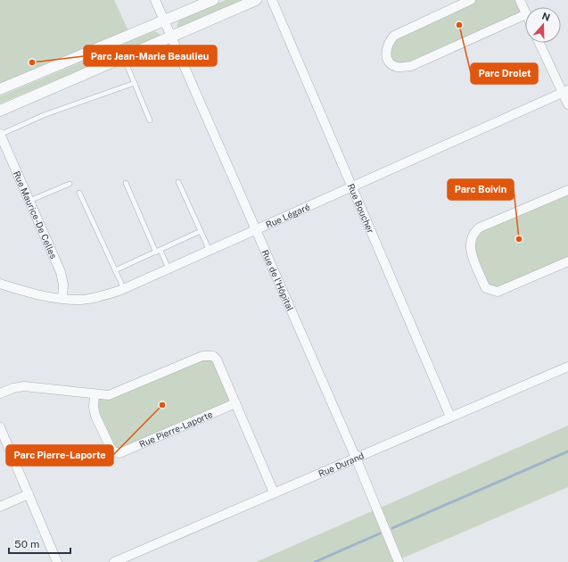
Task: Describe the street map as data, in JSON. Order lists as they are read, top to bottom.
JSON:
{
  "streets": {
    "street": [
      "Rue Boucher",
      "Rue Maurice-De Celles",
      "Rue Légaré",
      "Rue de l'Hôpital",
      "Rue Pierre-Laporte",
      "Rue Durand"
    ]
  },
  "crossings": [
    ["Rue Boucher", "Rue Légaré"],
    ["Rue Boucher", "Rue Durand"],
    ["Rue Maurice-De Celles", "Rue Légaré"],
    ["Rue Légaré", "Rue de l'Hôpital"],
    ["Rue de l'Hôpital", "Rue Durand"]
  ],
  "places": [
    "Parc Drolet",
    "Parc Jean-Marie Beaulieu",
    "Parc Boivin",
    "Parc Pierre-Laporte"
  ],
  "scale_bar": "50 m",
  "north": "top"
}
